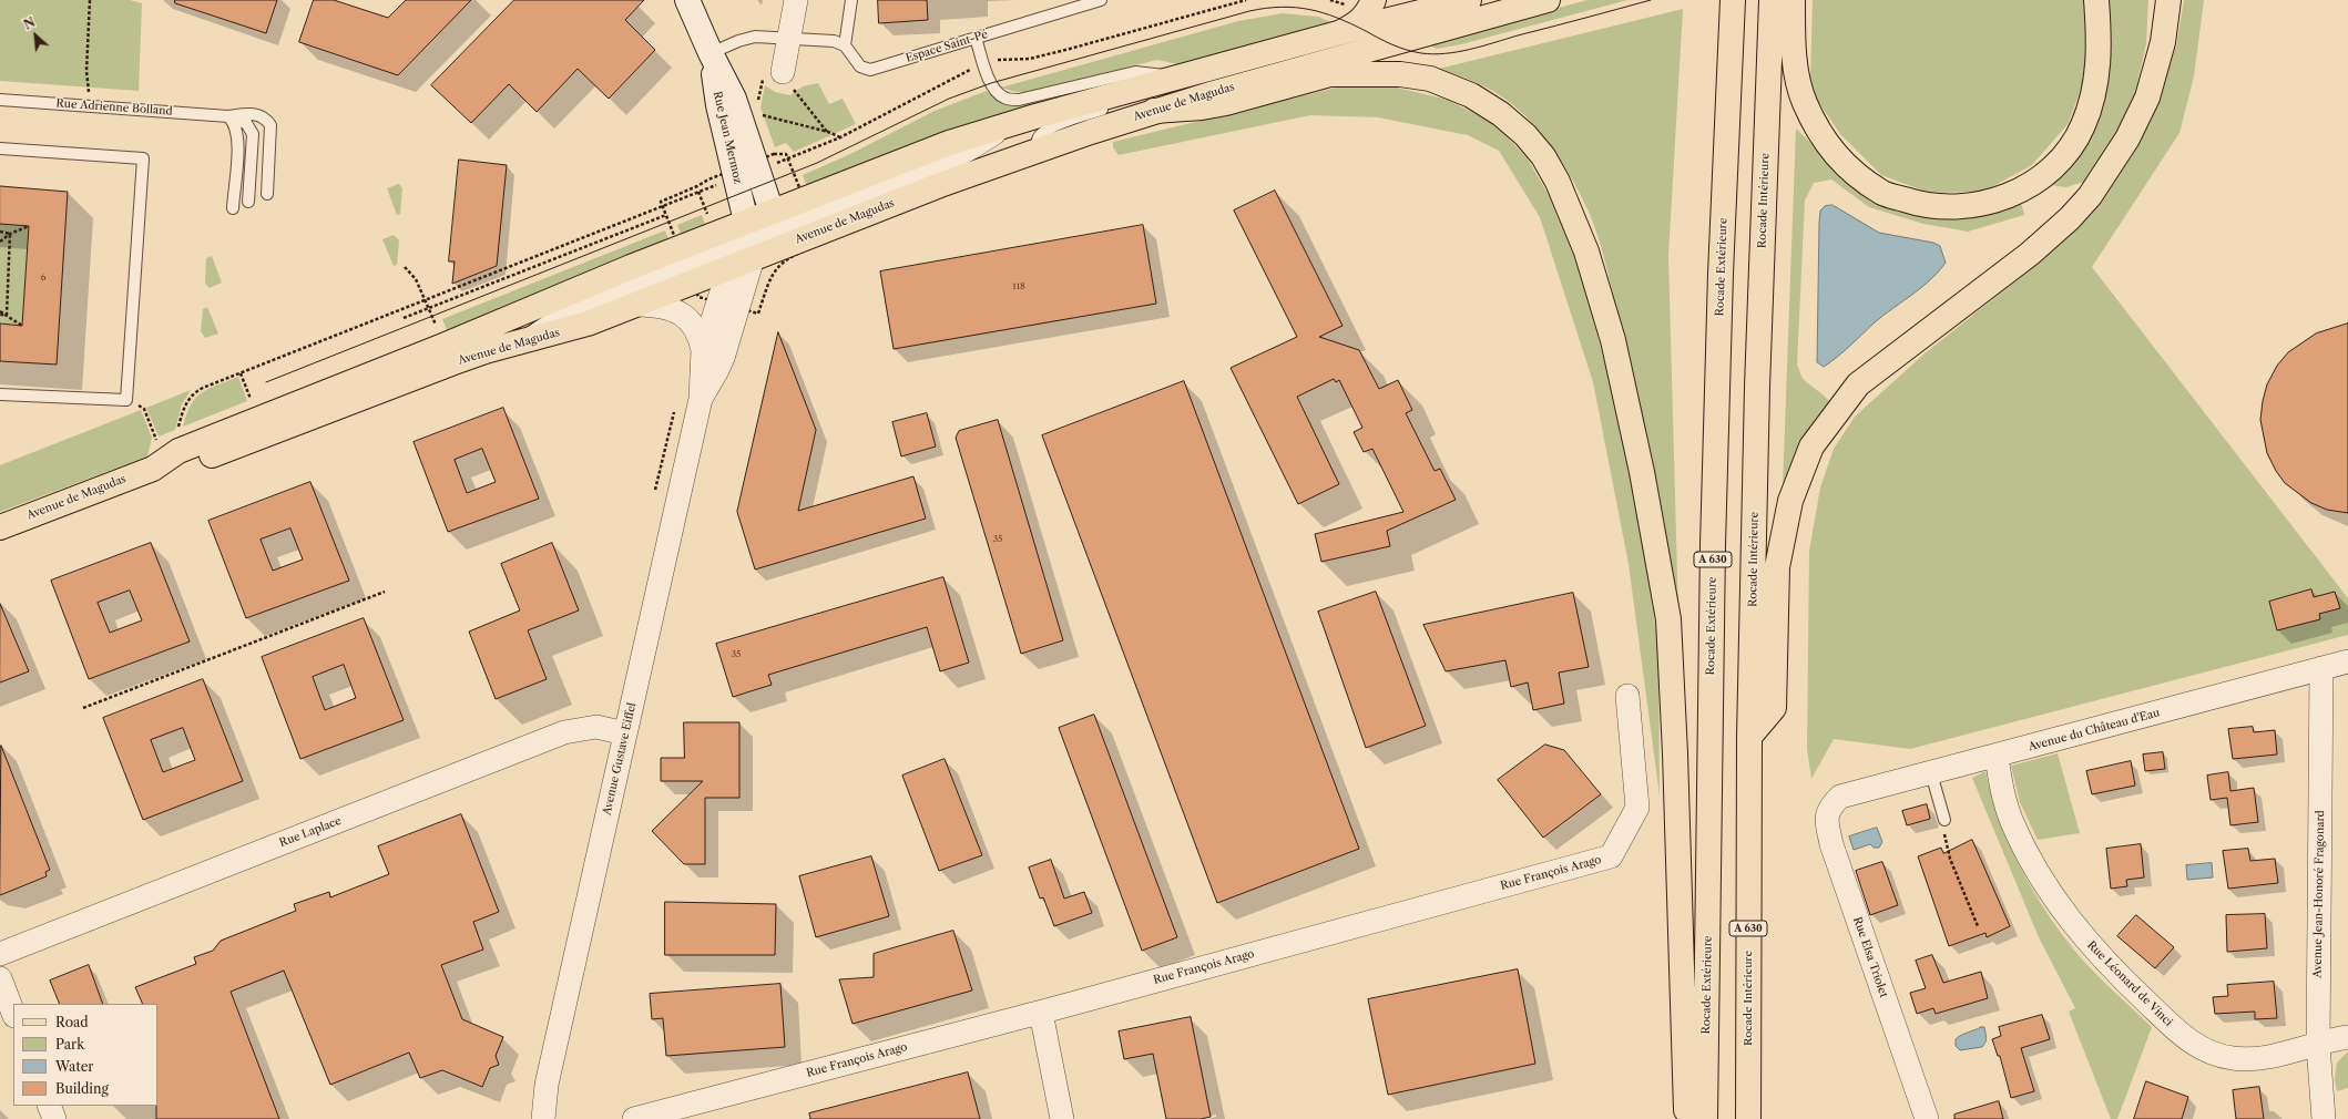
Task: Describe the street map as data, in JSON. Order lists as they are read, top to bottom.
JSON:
{
  "streets": {
    "main road": [
      "Avenue de Magudas",
      "Rue Jean Mermoz",
      "Rocade Intérieure",
      "Rocade Extérieure",
      "A 630"
    ],
    "street": [
      "Avenue du Château d'Eau",
      "Avenue Gustave Eiffel",
      "Rue Laplace",
      "Rue François Arago",
      "Avenue Jean-Honoré Fragonard",
      "Rue Elsa Triolet",
      "Rue Léonard de Vinci"
    ],
    "lane": ["Espace Saint-Pé", "Rue Adrienne Bolland"]
  },
  "crossings": [
    ["Avenue de Magudas", "Rue Jean Mermoz"],
    ["Avenue de Magudas", "Avenue Gustave Eiffel"],
    ["Rue Jean Mermoz", "Avenue Gustave Eiffel"],
    ["Avenue du Château d'Eau", "Avenue Jean-Honoré Fragonard"],
    ["Avenue du Château d'Eau", "Rue Elsa Triolet"],
    ["Avenue du Château d'Eau", "Rue Léonard de Vinci"],
    ["Avenue Gustave Eiffel", "Rue Laplace"],
    ["Avenue Jean-Honoré Fragonard", "Rue Léonard de Vinci"]
  ],
  "house_numbers": [
    "6",
    "118",
    "35",
    "35"
  ],
  "legend": [
    "Road",
    "Park",
    "Water",
    "Building"
  ],
  "north": "top left"
}
